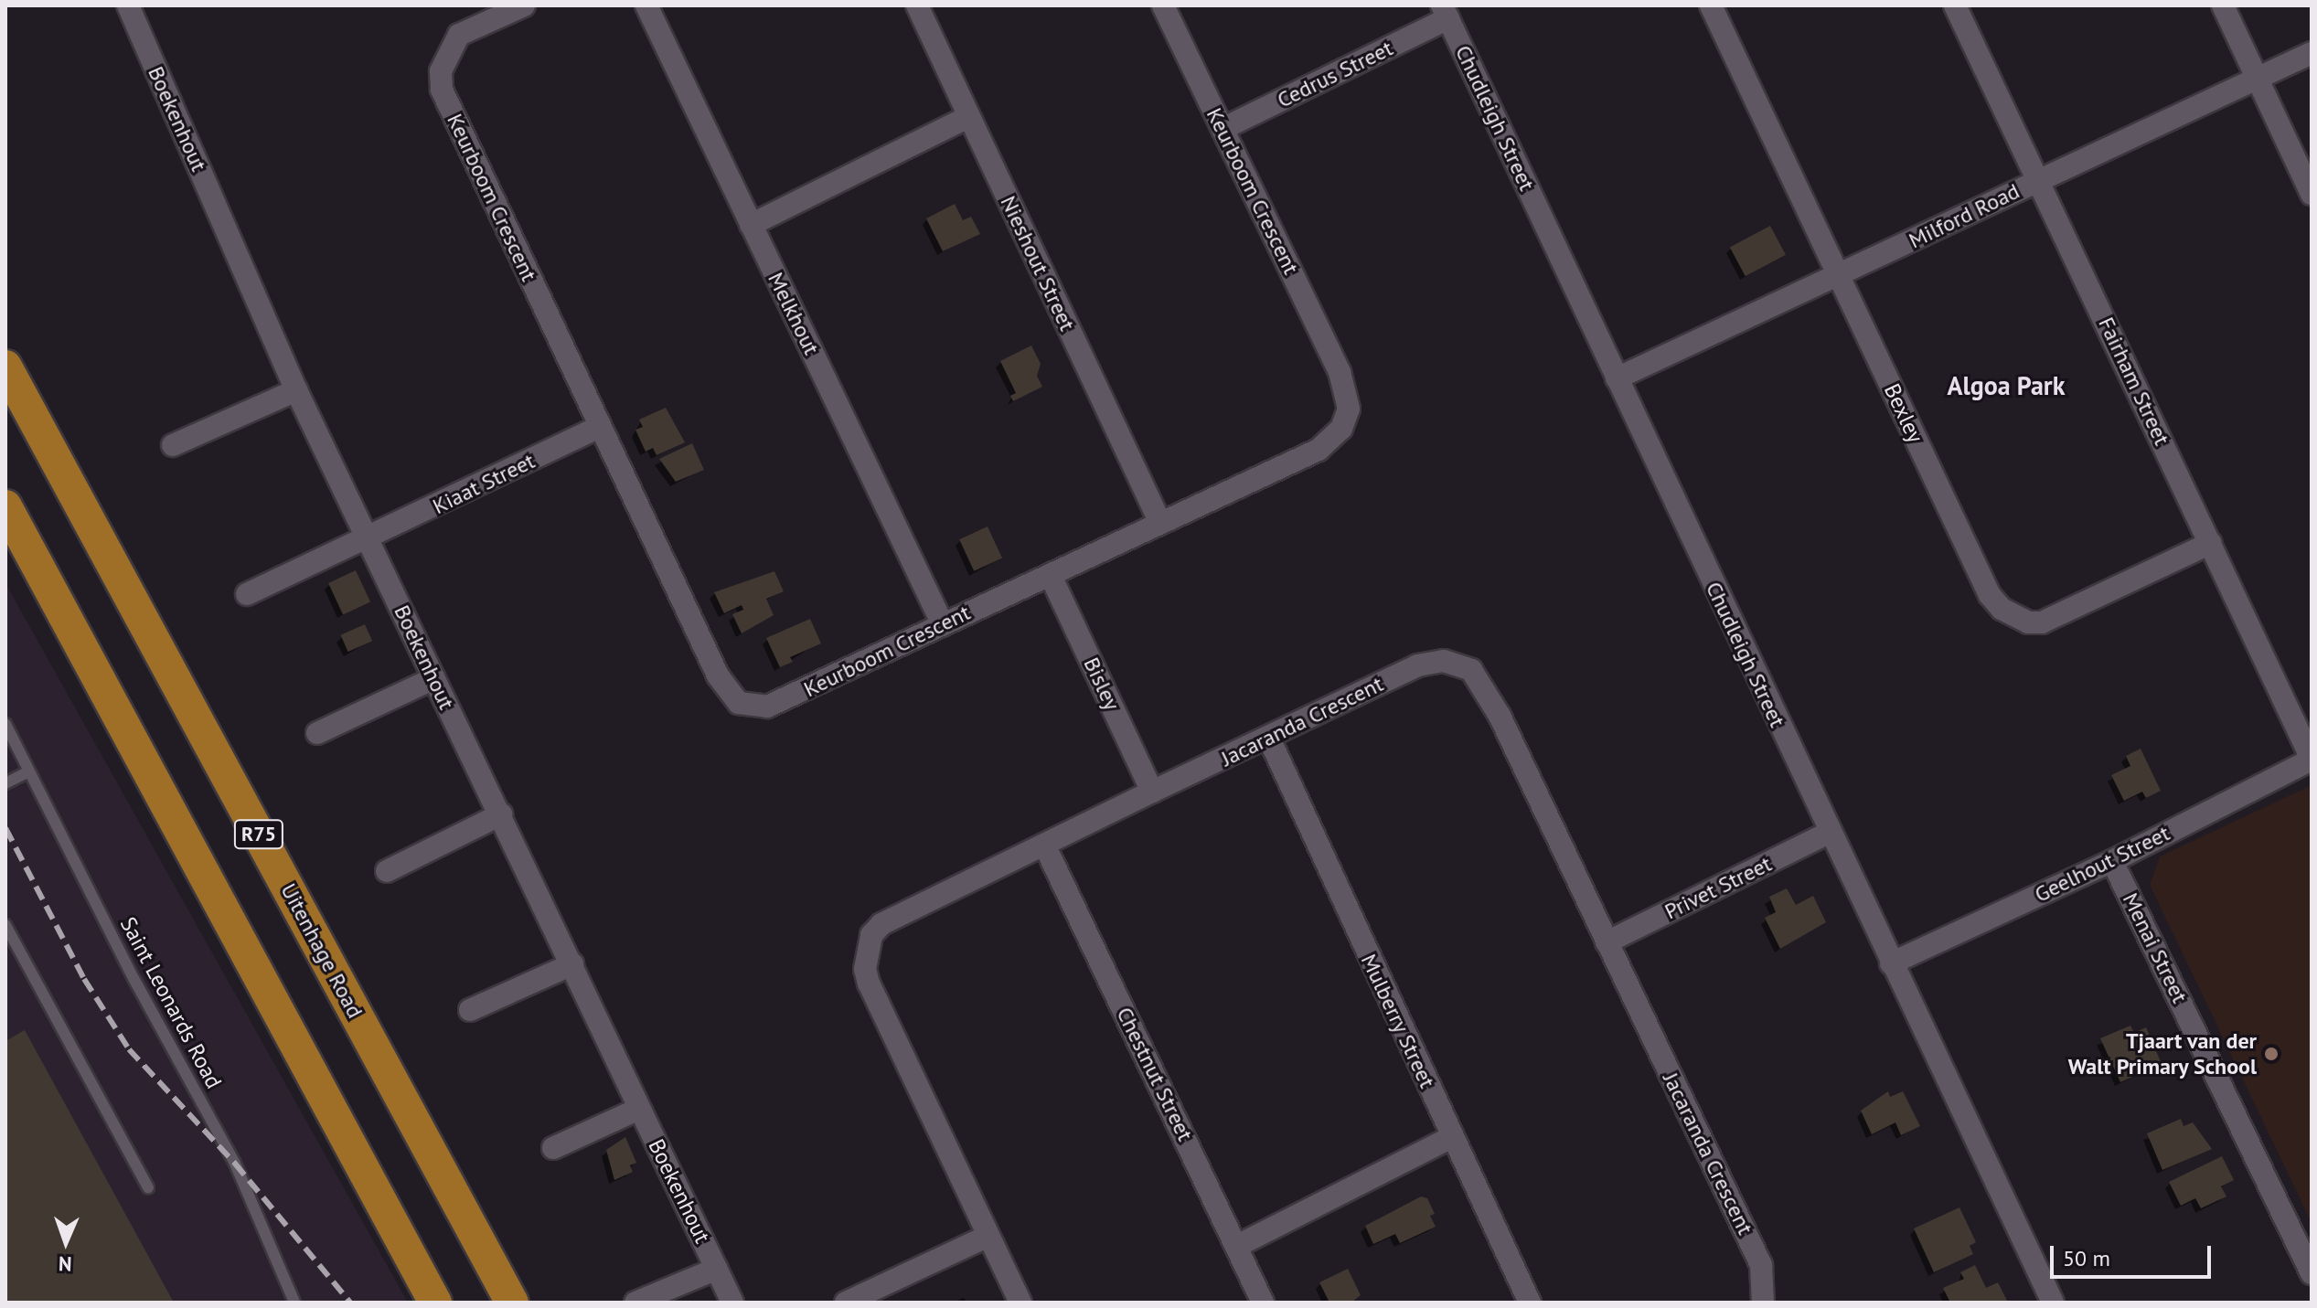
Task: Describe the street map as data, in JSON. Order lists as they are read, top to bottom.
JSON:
{
  "streets": {
    "main road": ["R75", "Uitenhage Road"],
    "street": [
      "Cedrus Street",
      "Chudleigh Street",
      "Boekenhout",
      "Keurboom Crescent",
      "Milford Road",
      "Nieshout Street",
      "Melkhout",
      "Fairham Street",
      "Bexley",
      "Kiaat Street",
      "Bisley",
      "Jacaranda Crescent",
      "Geelhout Street",
      "Privet Street",
      "Menai Street",
      "Mulberry Street",
      "Chestnut Street"
    ],
    "lane": ["Saint Leonards Road"]
  },
  "crossings": [
    ["Cedrus Street", "Chudleigh Street"],
    ["Cedrus Street", "Keurboom Crescent"],
    ["Chudleigh Street", "Milford Road"],
    ["Chudleigh Street", "Geelhout Street"],
    ["Chudleigh Street", "Privet Street"],
    ["Boekenhout", "Kiaat Street"],
    ["Keurboom Crescent", "Nieshout Street"],
    ["Keurboom Crescent", "Melkhout"],
    ["Keurboom Crescent", "Kiaat Street"],
    ["Keurboom Crescent", "Bisley"],
    ["Milford Road", "Fairham Street"],
    ["Milford Road", "Bexley"],
    ["Fairham Street", "Bexley"],
    ["Fairham Street", "Geelhout Street"],
    ["Bisley", "Jacaranda Crescent"],
    ["Jacaranda Crescent", "Privet Street"],
    ["Jacaranda Crescent", "Mulberry Street"],
    ["Jacaranda Crescent", "Chestnut Street"],
    ["Geelhout Street", "Menai Street"]
  ],
  "districts": ["Algoa Park"],
  "places": ["Tjaart van der Walt Primary School"],
  "scale_bar": "50 m",
  "north": "bottom"
}
